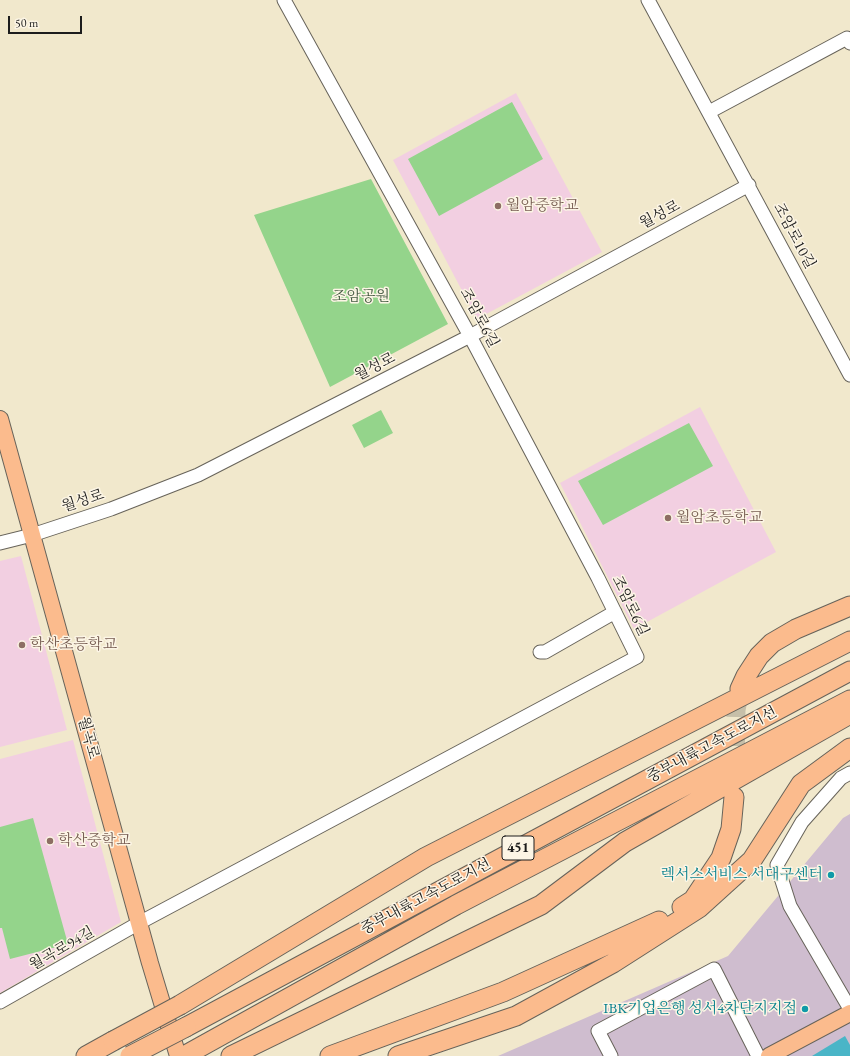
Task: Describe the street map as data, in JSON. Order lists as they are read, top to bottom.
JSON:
{
  "streets": {
    "highway": ["중부내륙고속도로지선", "451"],
    "main road": ["월곡로"],
    "street": [
      "월성로",
      "조암로10길",
      "조암로6길",
      "월곡로94길"
    ]
  },
  "crossings": [
    ["월성로", "조암로10길"],
    ["월성로", "조암로6길"],
    ["월성로", "월곡로"],
    ["조암로6길", "월곡로94길"],
    ["월곡로", "중부내륙고속도로지선"],
    ["월곡로", "월곡로94길"]
  ],
  "parks": ["조암공원"],
  "places": [
    "월암중학교",
    "월암초등학교",
    "학산초등학교",
    "학산중학교",
    "렉서스서비스 서대구센터",
    "IBK기업은행 성서4차단지지점"
  ],
  "scale_bar": "50 m"
}
